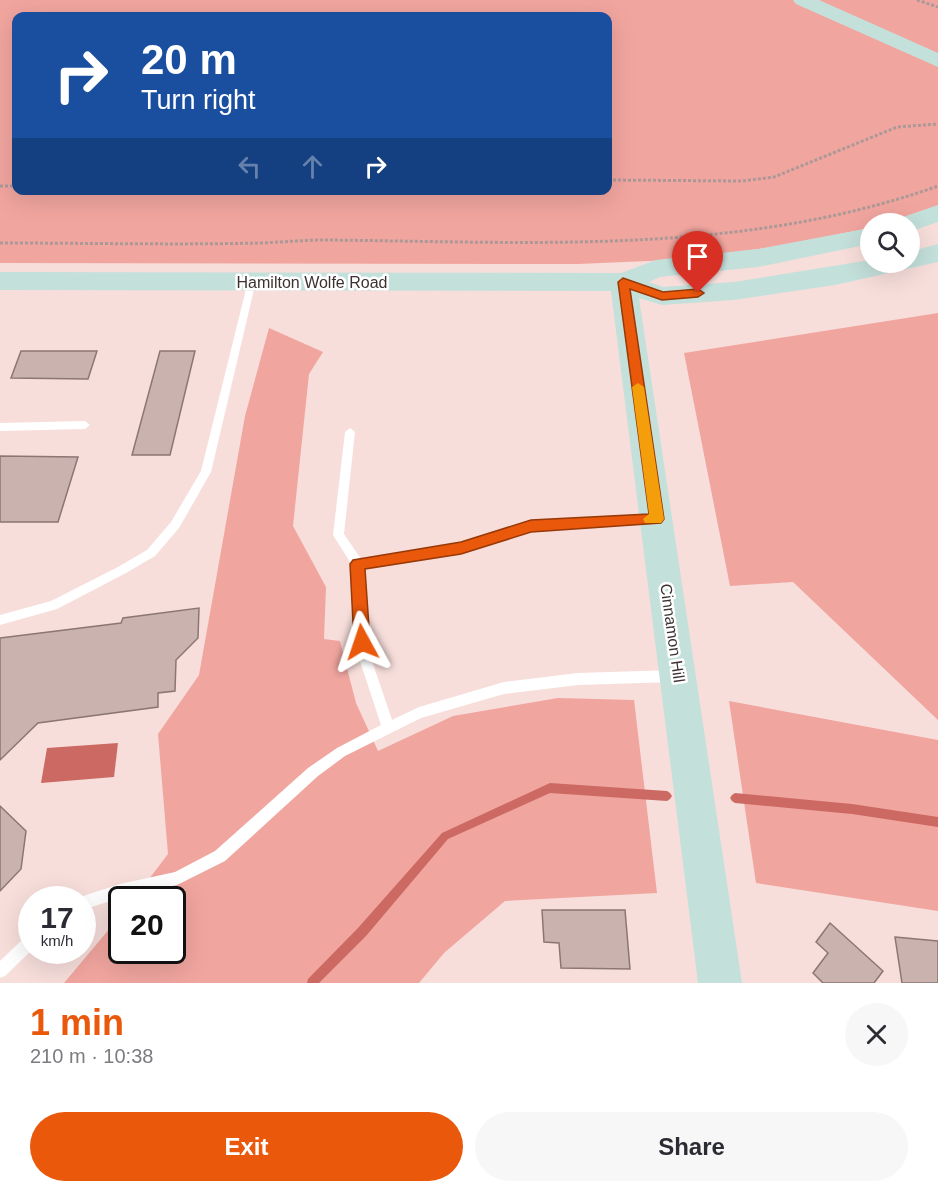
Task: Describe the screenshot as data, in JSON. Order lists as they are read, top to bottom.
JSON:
{
  "streets": {
    "street": ["Hamilton Wolfe Road", "Cinnamon Hill"]
  },
  "crossings": [
    ["Hamilton Wolfe Road", "Cinnamon Hill"]
  ],
  "page": {
    "turn": ["20 m", "Turn right"],
    "speed": "17 km/h",
    "limit": "20",
    "heading": ["1 min", "210 m · 10:38"],
    "buttons": ["Exit", "Share"]
  }
}
